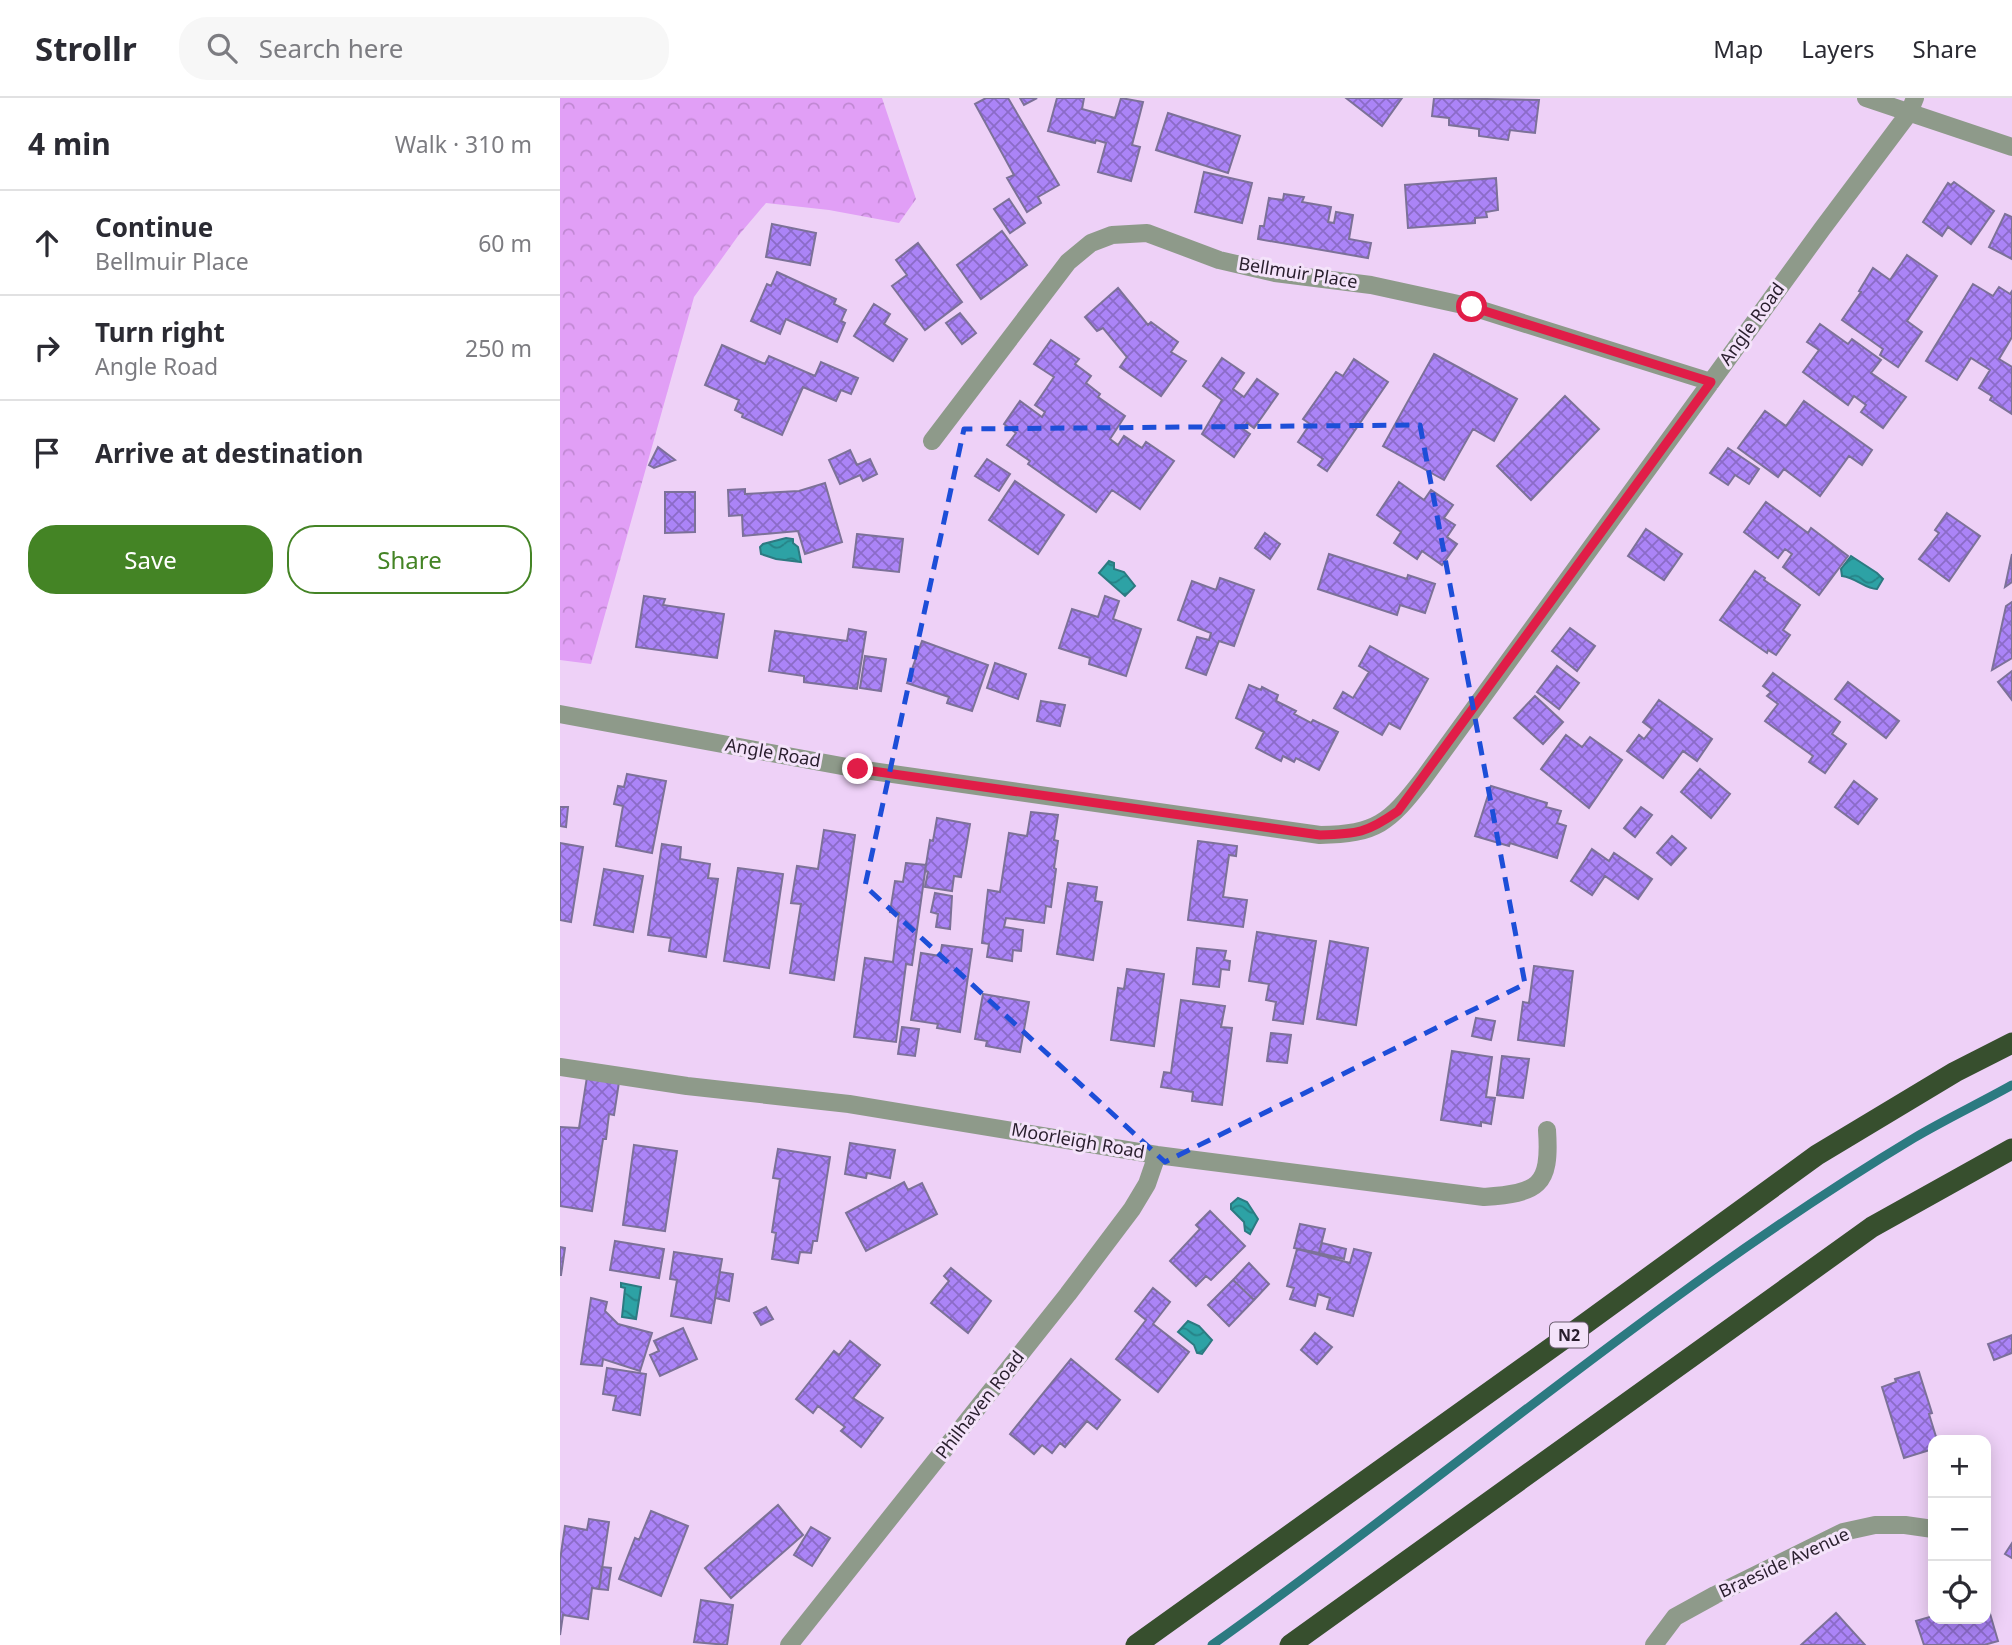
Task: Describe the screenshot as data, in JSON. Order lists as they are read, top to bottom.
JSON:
{
  "streets": {
    "highway": ["N2"],
    "street": [
      "Bellmuir Place",
      "Angle Road",
      "Moorleigh Road",
      "Philhaven Road",
      "Braeside Avenue"
    ]
  },
  "crossings": [
    ["Bellmuir Place", "Angle Road"],
    ["Moorleigh Road", "Philhaven Road"]
  ],
  "page": {
    "header": "Strollr",
    "search": "Search here",
    "nav": ["Map", "Layers", "Share"],
    "heading": ["4 min", "Walk · 310 m"],
    "list": [
      ["Continue", "Bellmuir Place", "60 m"],
      ["Turn right", "Angle Road", "250 m"],
      "Arrive at destination"
    ],
    "buttons": ["Save", "Share"],
    "map_buttons": ["+", "−"]
  }
}
